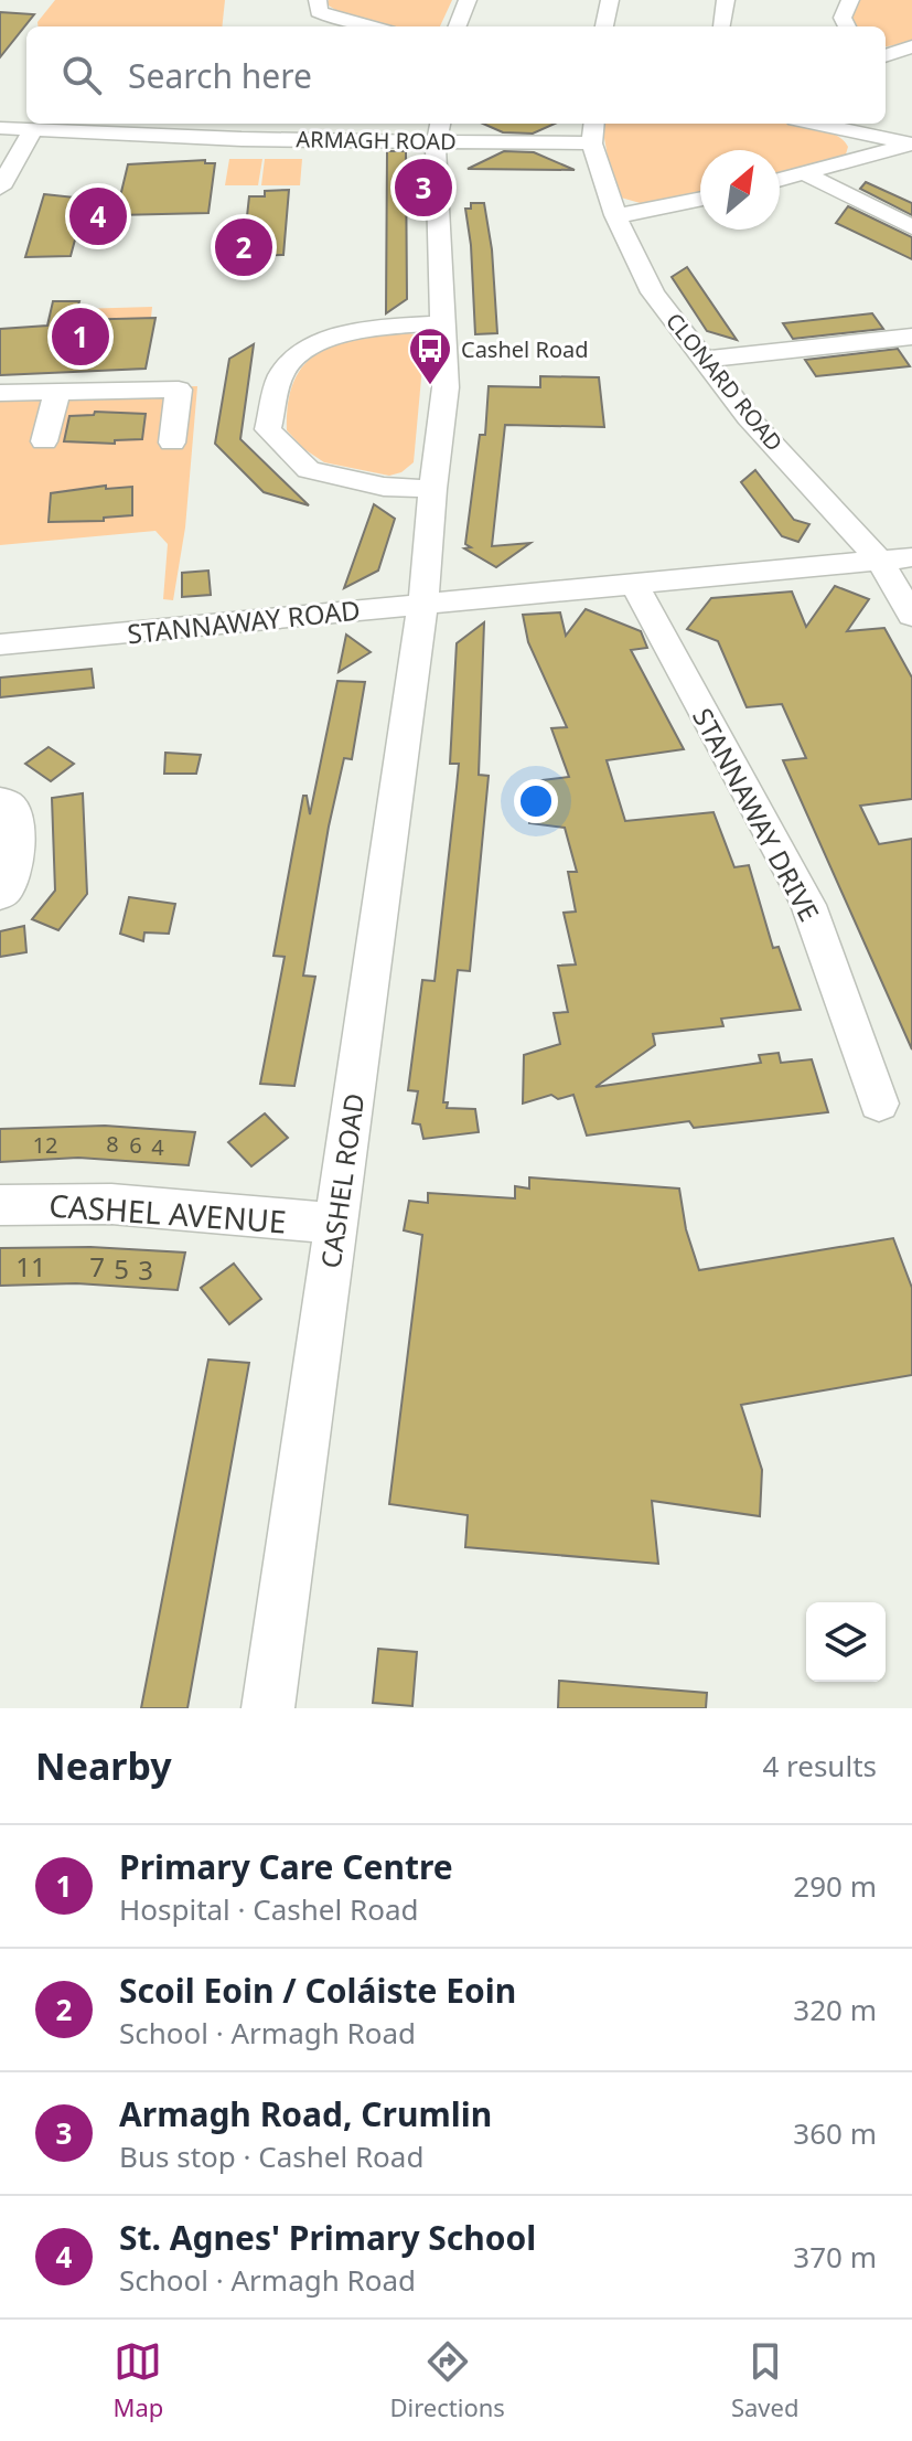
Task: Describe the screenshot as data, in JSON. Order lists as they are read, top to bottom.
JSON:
{
  "streets": {
    "street": [
      "ARMAGH ROAD",
      "CLONARD ROAD",
      "STANNAWAY ROAD",
      "STANNAWAY DRIVE",
      "CASHEL ROAD",
      "CASHEL AVENUE"
    ]
  },
  "crossings": [
    ["ARMAGH ROAD", "CLONARD ROAD"],
    ["ARMAGH ROAD", "CASHEL ROAD"],
    ["CLONARD ROAD", "STANNAWAY ROAD"],
    ["STANNAWAY ROAD", "STANNAWAY DRIVE"],
    ["STANNAWAY ROAD", "CASHEL ROAD"],
    ["CASHEL ROAD", "CASHEL AVENUE"]
  ],
  "places": {
    "bus stop": ["Cashel Road"]
  },
  "house_numbers": [
    "8",
    "12",
    "6",
    "4",
    "11",
    "7",
    "5",
    "3"
  ],
  "north": "top right",
  "page": {
    "search": "Search here",
    "pins": [
      "3",
      "4",
      "2",
      "1"
    ],
    "heading": ["Nearby", "4 results"],
    "list": [
      {
        "mark": "1",
        "name": "Primary Care Centre",
        "note": "Hospital · Cashel Road",
        "value": "290 m"
      },
      {
        "mark": "2",
        "name": "Scoil Eoin / Coláiste Eoin",
        "note": "School · Armagh Road",
        "value": "320 m"
      },
      {
        "mark": "3",
        "name": "Armagh Road, Crumlin",
        "note": "Bus stop · Cashel Road",
        "value": "360 m"
      },
      {
        "mark": "4",
        "name": "St. Agnes' Primary School",
        "note": "School · Armagh Road",
        "value": "370 m"
      }
    ],
    "nav": ["Map", "Directions", "Saved"]
  }
}
